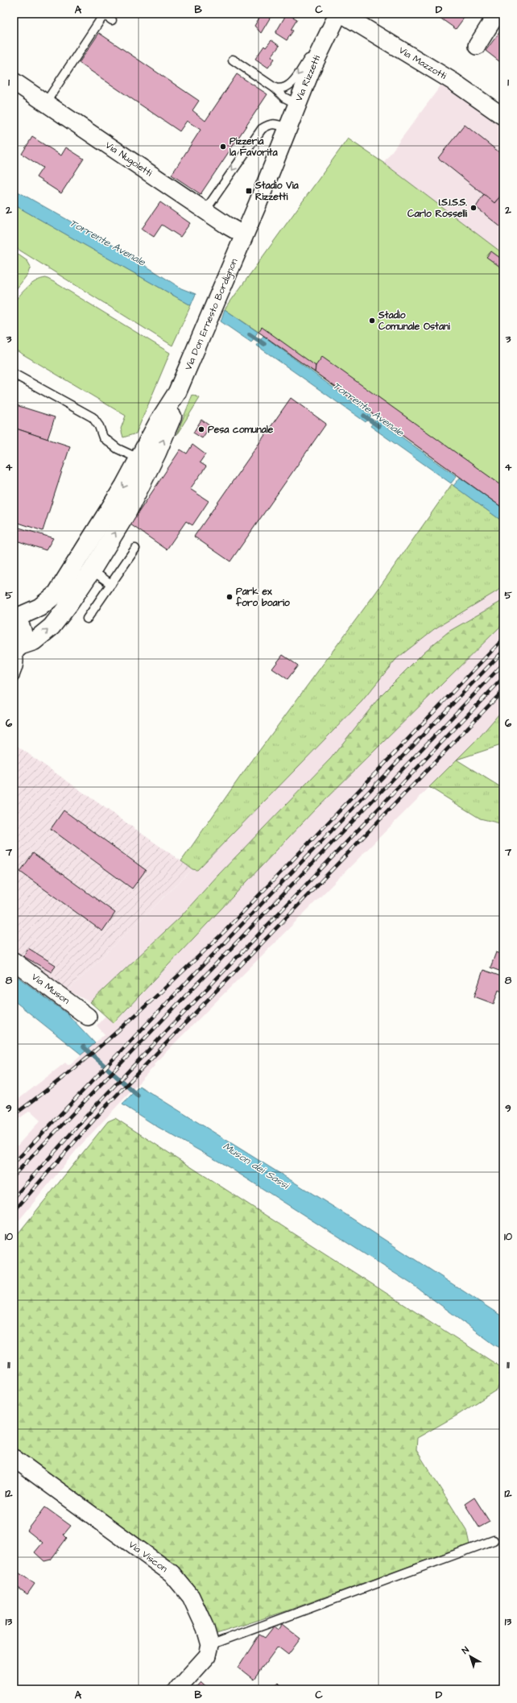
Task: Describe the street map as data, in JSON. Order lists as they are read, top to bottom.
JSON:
{
  "streets": {
    "street": [
      "Via Mazzotti",
      "Via Rizzetti",
      "Via Nugoletti",
      "Via Don Ernesto Bordignon",
      "Via Muson",
      "Via Viscon"
    ]
  },
  "crossings": [
    ["Via Rizzetti", "Via Nugoletti"],
    ["Via Rizzetti", "Via Don Ernesto Bordignon"],
    ["Via Nugoletti", "Via Don Ernesto Bordignon"]
  ],
  "water": ["Torrente Avenale", "Muson dei Sassi"],
  "places": {
    "other": [
      "Pizzeria la Favorita",
      "I.S.I.S.S. Carlo Rosselli",
      "Stadio Comunale Ostani",
      "Pesa comunale",
      "Park ex foro boario"
    ],
    "transit": ["Stadio Via Rizzetti"]
  },
  "north": "top left",
  "grid": {
    "columns": [
      "A",
      "B",
      "C",
      "D"
    ],
    "rows": [
      "1",
      "2",
      "3",
      "4",
      "5",
      "6",
      "7",
      "8",
      "9",
      "10",
      "11",
      "12",
      "13"
    ]
  }
}
